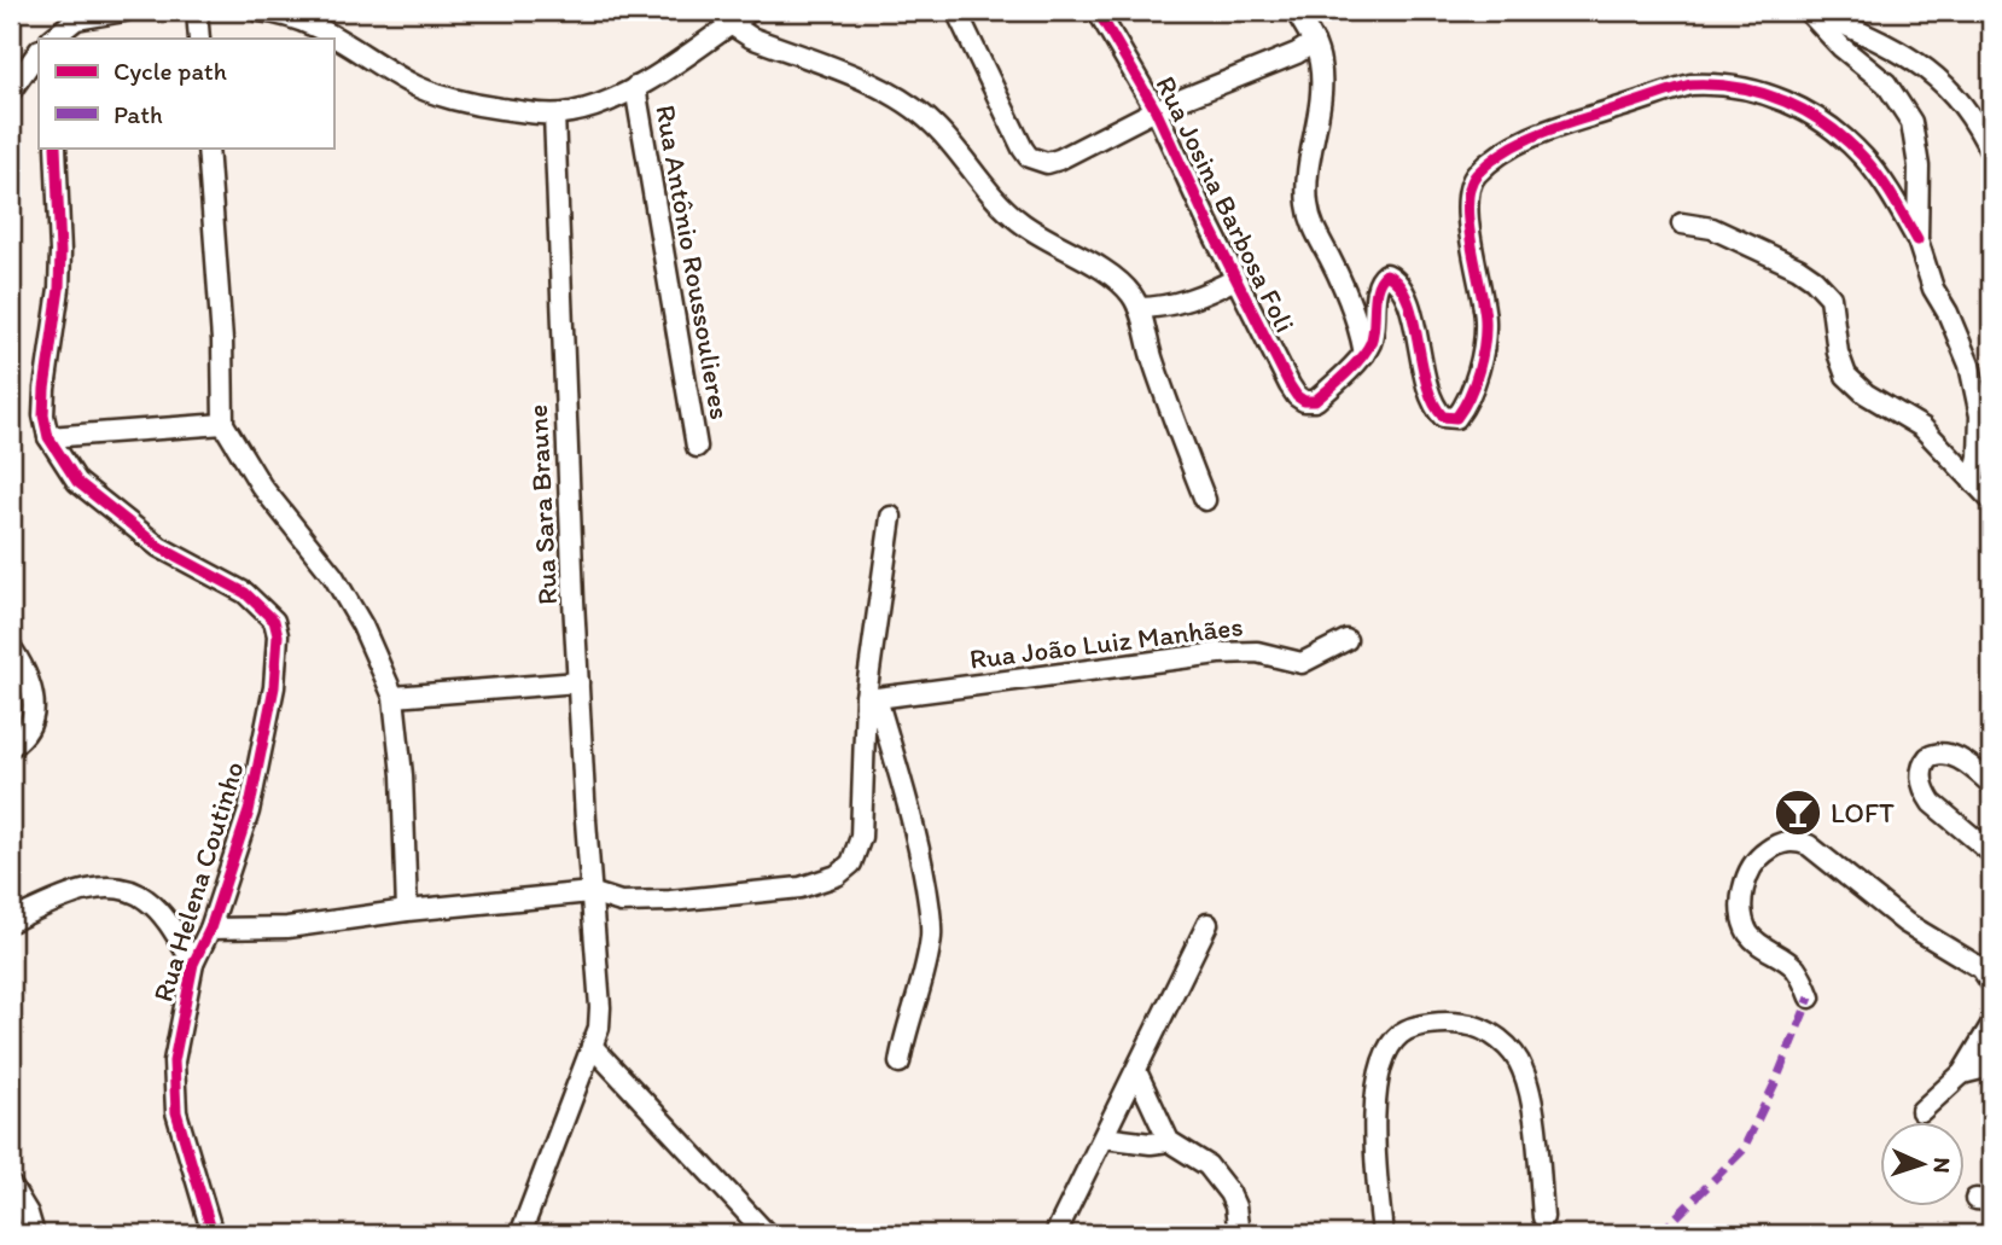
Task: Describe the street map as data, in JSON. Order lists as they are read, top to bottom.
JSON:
{
  "streets": {
    "street": [
      "Rua Josina Barbosa Foli",
      "Rua Antônio Roussoulieres",
      "Rua Sara Braune",
      "Rua João Luiz Manhães",
      "Rua Helena Coutinho"
    ]
  },
  "places": {
    "bar": ["LOFT"]
  },
  "legend": ["Cycle path", "Path"],
  "north": "right"
}
